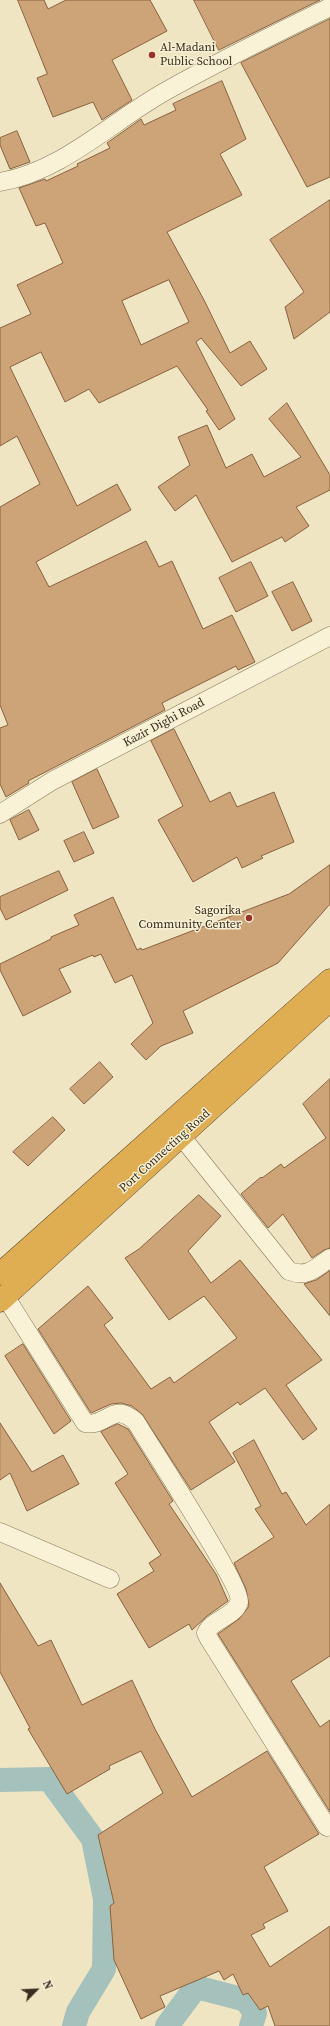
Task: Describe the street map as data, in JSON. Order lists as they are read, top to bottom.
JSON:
{
  "streets": {
    "highway": ["Port Connecting Road"],
    "street": ["Kazir Dighi Road"]
  },
  "places": ["Al-Madani Public School", "Sagorika Community Center"],
  "north": "top right"
}
